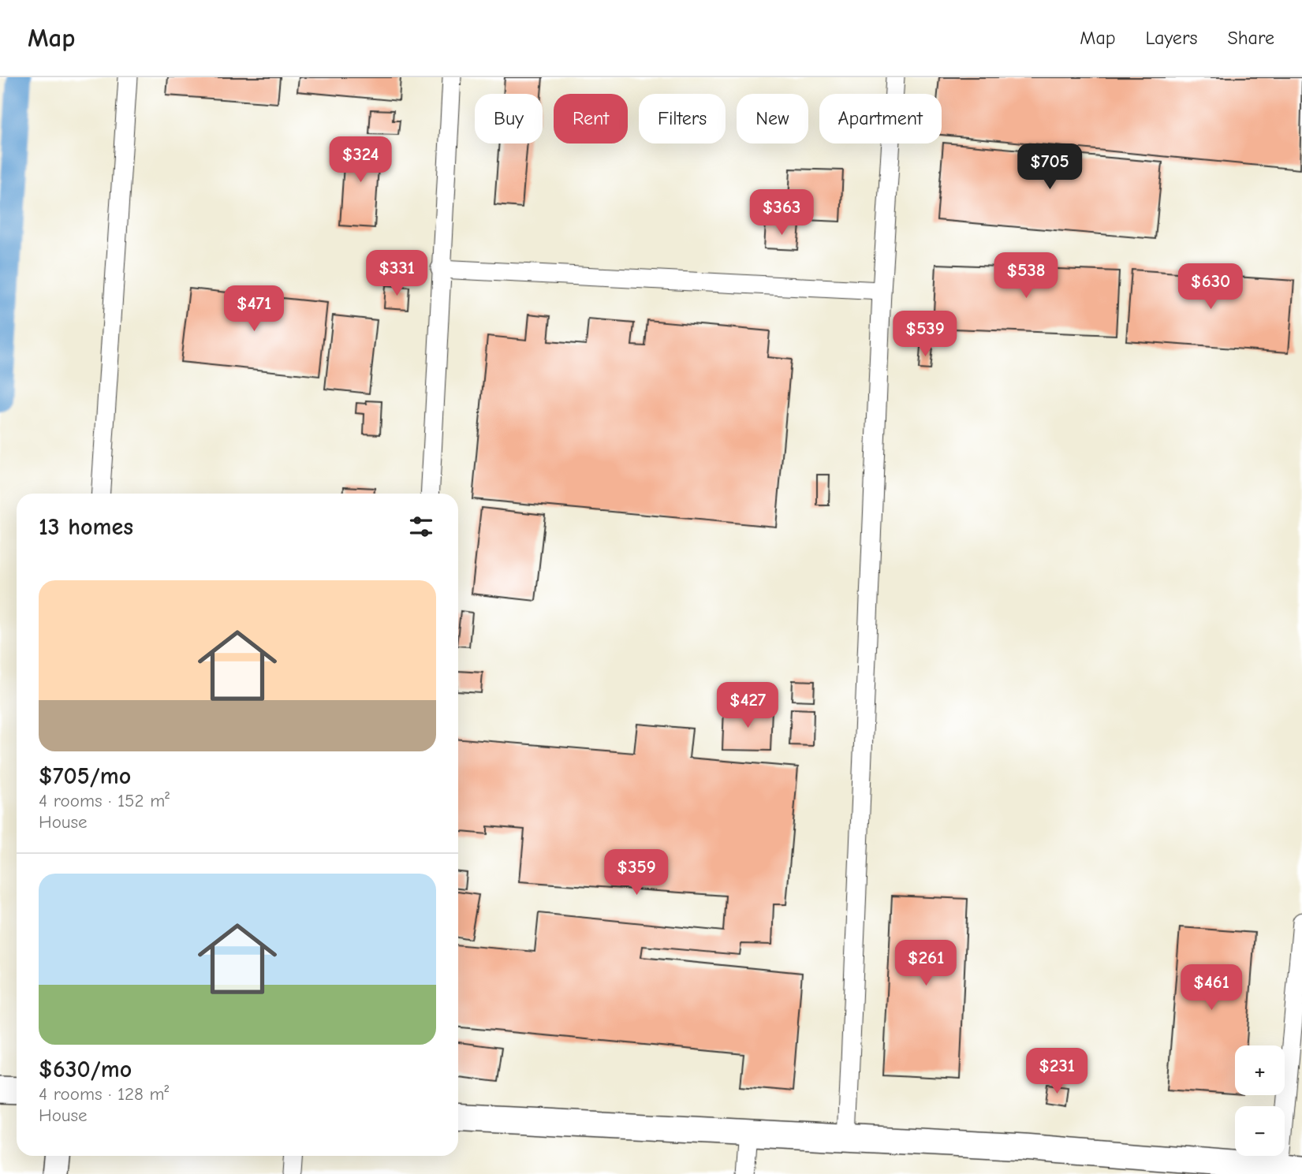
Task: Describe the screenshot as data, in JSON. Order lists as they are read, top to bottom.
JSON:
{
  "page": {
    "header": "Map",
    "nav": ["Map", "Layers", "Share"],
    "chip": [
      "Buy",
      "Rent",
      "Filters",
      "New",
      "Apartment"
    ],
    "price": [
      "$324",
      "$705",
      "$363",
      "$331",
      "$538",
      "$630",
      "$471",
      "$539",
      "$427",
      "$359",
      "$261",
      "$461",
      "$231"
    ],
    "heading": "13 homes",
    "list": [
      {
        "name": "$705/mo",
        "note": "4 rooms · 152 m² · House"
      },
      {
        "name": "$630/mo",
        "note": "4 rooms · 128 m² · House"
      }
    ],
    "map_buttons": ["+", "−"]
  }
}
